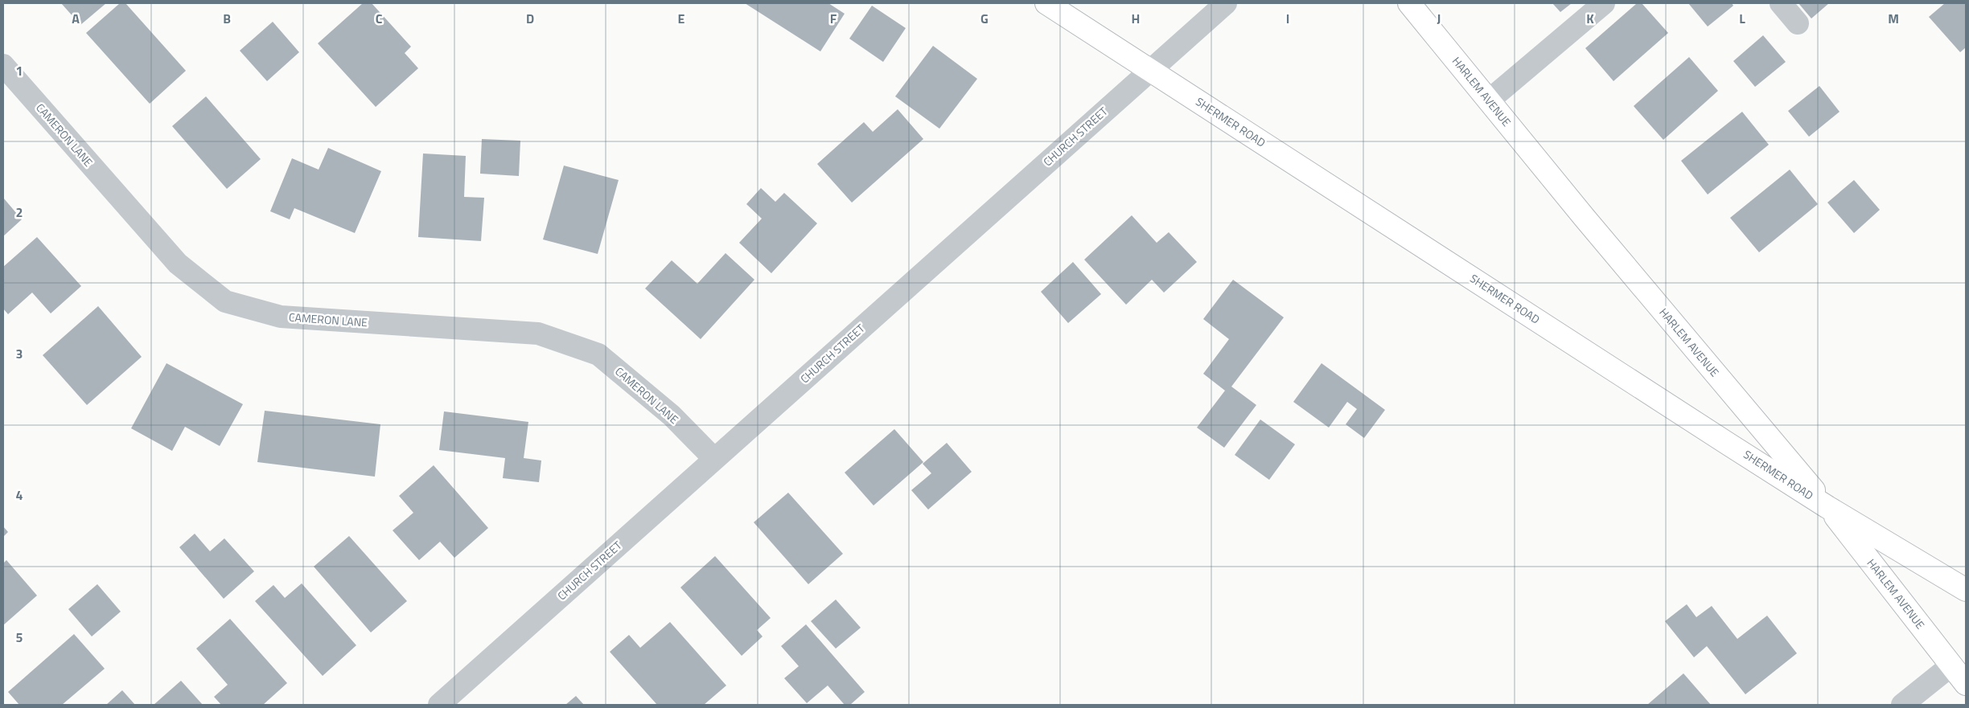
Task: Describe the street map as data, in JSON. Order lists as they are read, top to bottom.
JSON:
{
  "streets": {
    "main road": ["HARLEM AVENUE", "SHERMER ROAD"],
    "street": ["CAMERON LANE", "CHURCH STREET"]
  },
  "crossings": [
    ["HARLEM AVENUE", "SHERMER ROAD"],
    ["SHERMER ROAD", "CHURCH STREET"],
    ["CAMERON LANE", "CHURCH STREET"]
  ],
  "grid": {
    "columns": [
      "A",
      "B",
      "C",
      "D",
      "E",
      "F",
      "G",
      "H",
      "I",
      "J",
      "K",
      "L",
      "M"
    ],
    "rows": [
      "1",
      "2",
      "3",
      "4",
      "5"
    ]
  }
}
